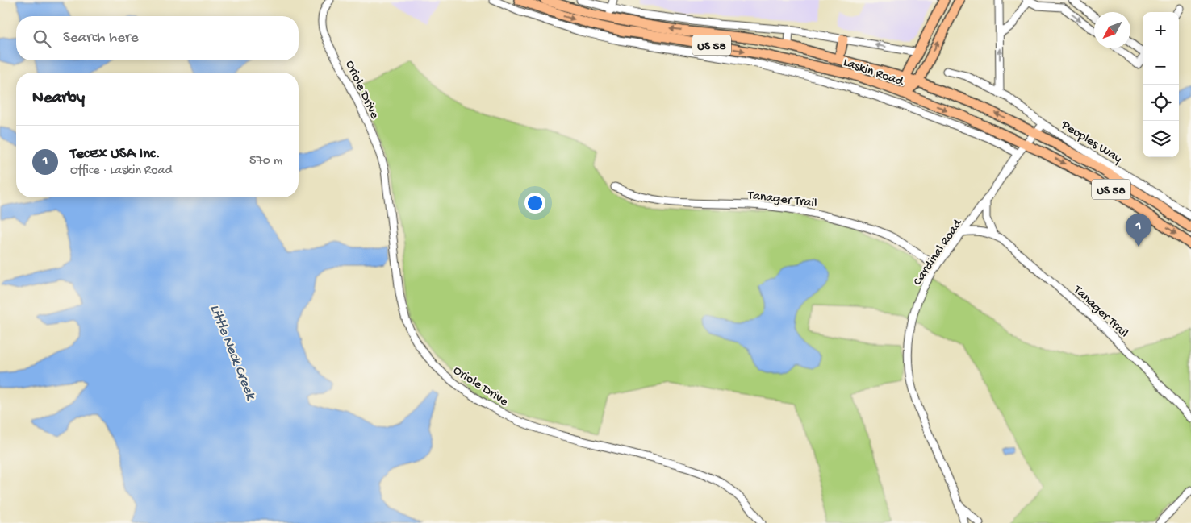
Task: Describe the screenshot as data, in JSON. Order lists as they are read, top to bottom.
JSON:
{
  "streets": {
    "main road": ["US 58", "Laskin Road"],
    "street": [
      "Oriole Drive",
      "Peoples Way",
      "Tanager Trail",
      "Cardinal Road"
    ]
  },
  "crossings": [
    ["Laskin Road", "Cardinal Road"],
    ["Peoples Way", "Cardinal Road"],
    ["Tanager Trail", "Cardinal Road"]
  ],
  "water": ["Little Neck Creek"],
  "north": "bottom left",
  "page": {
    "map_buttons": ["+", "−"],
    "search": "Search here",
    "heading": "Nearby",
    "list": [
      {
        "mark": "1",
        "name": "TecEx USA Inc.",
        "note": "Office · Laskin Road",
        "value": "570 m"
      }
    ],
    "pins": "1"
  }
}
